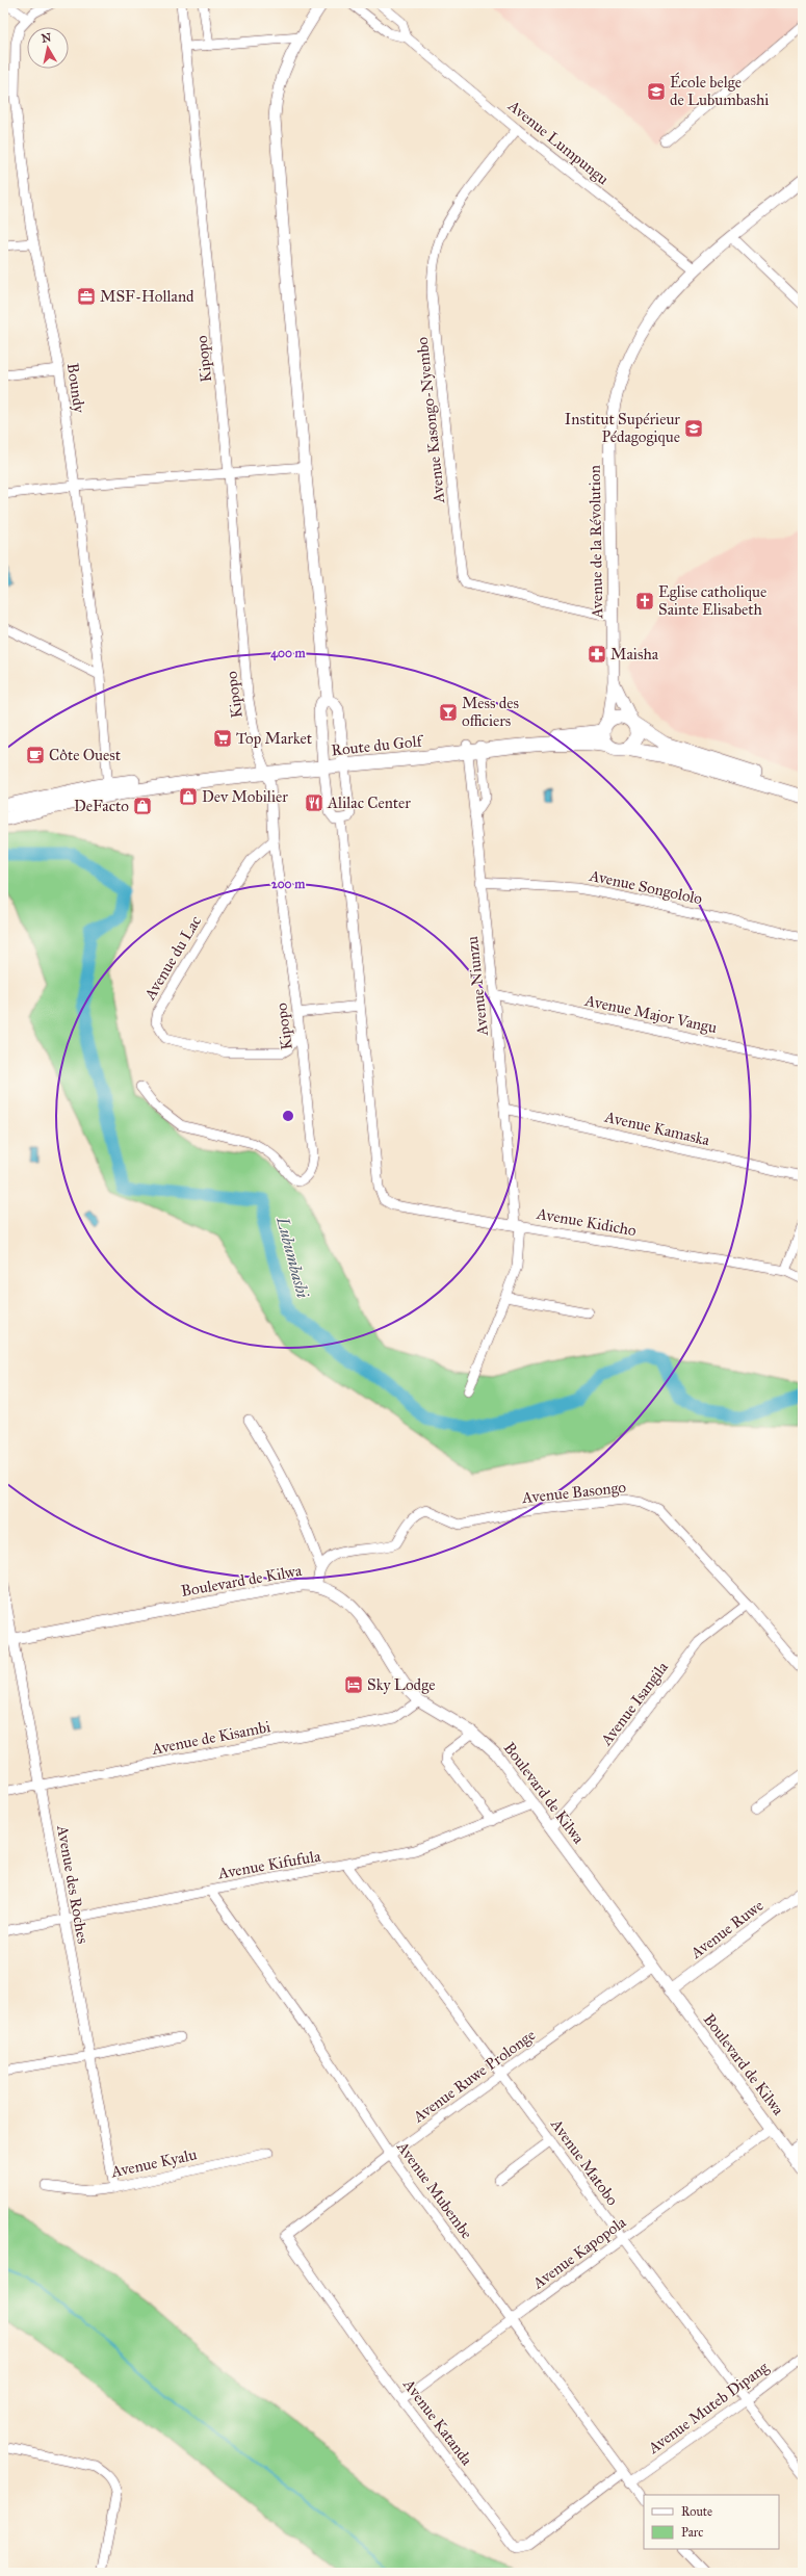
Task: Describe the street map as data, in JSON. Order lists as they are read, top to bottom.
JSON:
{
  "streets": {
    "main road": ["Route du Golf"],
    "street": [
      "Avenue Lumpungu",
      "Kipopo",
      "Boundy",
      "Avenue Kasongo-Nyembo",
      "Avenue de la Révolution",
      "Avenue Songololo",
      "Avenue du Lac",
      "Avenue Niunzu",
      "Avenue Major Vangu",
      "Avenue Kamaska",
      "Avenue Kidicho",
      "Avenue Basongo",
      "Boulevard de Kilwa",
      "Avenue Isangila",
      "Avenue de Kisambi",
      "Avenue Kifufula",
      "Avenue des Roches",
      "Avenue Ruwe",
      "Avenue Ruwe Prolonge",
      "Avenue Matobo",
      "Avenue Kyalu",
      "Avenue Mubembe",
      "Avenue Kapopola",
      "Avenue Muteb Dipang",
      "Avenue Katanda"
    ]
  },
  "crossings": [
    ["Avenue Lumpungu", "Avenue Kasongo-Nyembo"],
    ["Avenue Lumpungu", "Avenue de la Révolution"],
    ["Kipopo", "Route du Golf"],
    ["Kipopo", "Avenue du Lac"],
    ["Boundy", "Route du Golf"],
    ["Avenue Kasongo-Nyembo", "Avenue de la Révolution"],
    ["Avenue de la Révolution", "Route du Golf"],
    ["Route du Golf", "Avenue Niunzu"],
    ["Avenue Songololo", "Avenue Niunzu"],
    ["Avenue Niunzu", "Avenue Major Vangu"],
    ["Avenue Niunzu", "Avenue Kamaska"],
    ["Avenue Niunzu", "Avenue Kidicho"],
    ["Avenue Basongo", "Avenue Isangila"],
    ["Boulevard de Kilwa", "Avenue Isangila"],
    ["Boulevard de Kilwa", "Avenue de Kisambi"],
    ["Boulevard de Kilwa", "Avenue Kifufula"],
    ["Boulevard de Kilwa", "Avenue des Roches"],
    ["Boulevard de Kilwa", "Avenue Ruwe"],
    ["Boulevard de Kilwa", "Avenue Ruwe Prolonge"],
    ["Boulevard de Kilwa", "Avenue Kapopola"],
    ["Avenue de Kisambi", "Avenue des Roches"],
    ["Avenue Kifufula", "Avenue des Roches"],
    ["Avenue Kifufula", "Avenue Matobo"],
    ["Avenue Kifufula", "Avenue Mubembe"],
    ["Avenue des Roches", "Avenue Kyalu"],
    ["Avenue Ruwe Prolonge", "Avenue Matobo"],
    ["Avenue Ruwe Prolonge", "Avenue Mubembe"],
    ["Avenue Ruwe Prolonge", "Avenue Katanda"],
    ["Avenue Matobo", "Avenue Kapopola"],
    ["Avenue Matobo", "Avenue Muteb Dipang"],
    ["Avenue Mubembe", "Avenue Kapopola"],
    ["Avenue Mubembe", "Avenue Muteb Dipang"],
    ["Avenue Mubembe", "Avenue Katanda"],
    ["Avenue Kapopola", "Avenue Katanda"]
  ],
  "water": ["Lubumbashi"],
  "places": {
    "school or university": ["École belge de Lubumbashi", "Institut Supérieur Pédagogique"],
    "office": ["MSF-Holland"],
    "church": ["Eglise catholique Sainte Elisabeth"],
    "pharmacy": ["Maisha"],
    "bar": ["Mess des officiers"],
    "supermarket": ["Top Market"],
    "cafe": ["Côte Ouest"],
    "shop": ["Dev Mobilier", "DeFacto"],
    "restaurant": ["Alilac Center"],
    "hotel": ["Sky Lodge"]
  },
  "legend": ["Route", "Parc"],
  "north": "top",
  "rings": ["400 m", "200 m"]
}
